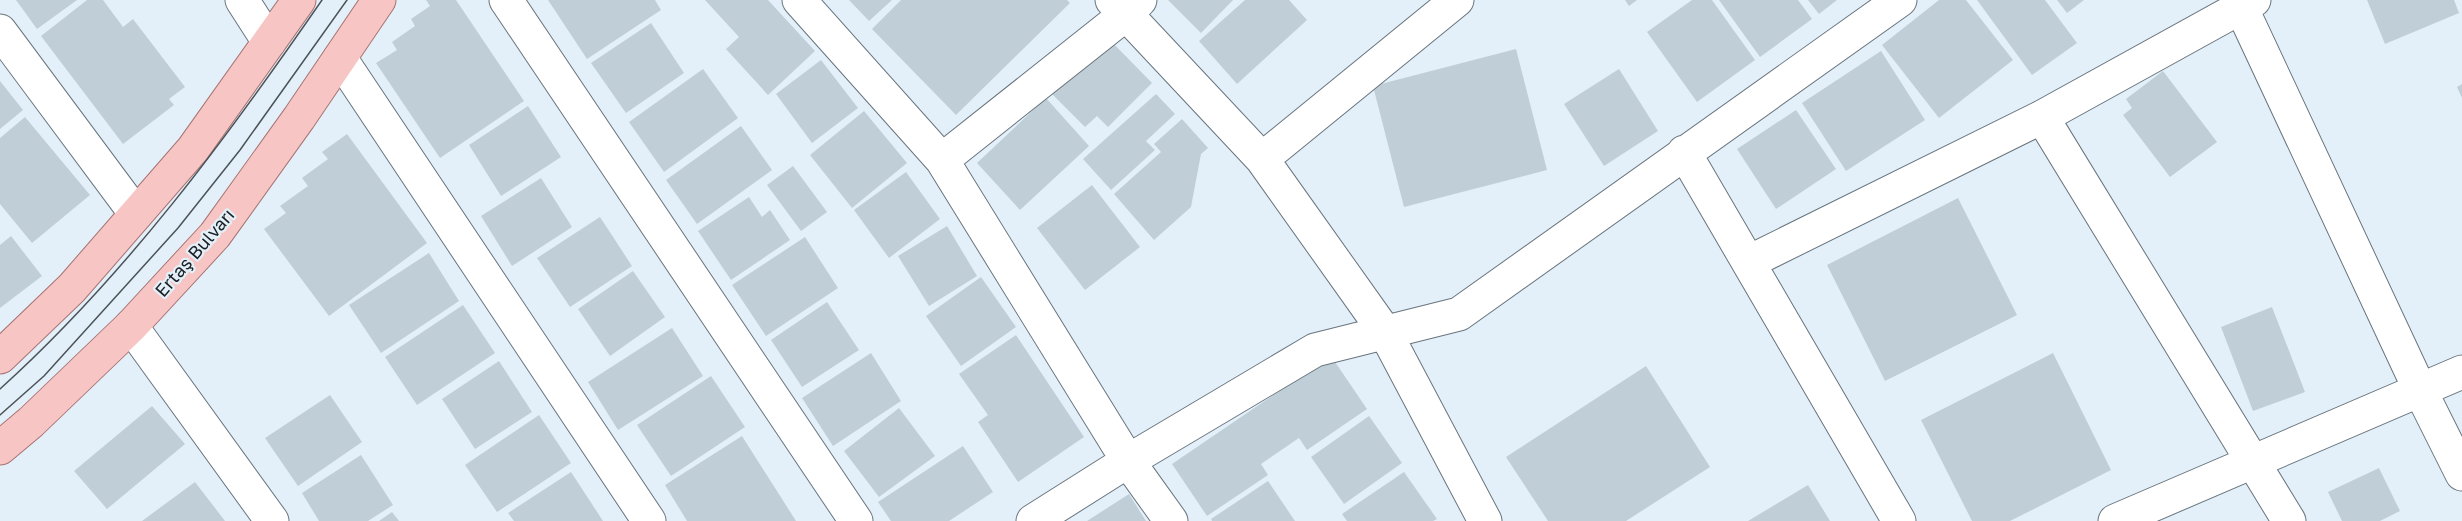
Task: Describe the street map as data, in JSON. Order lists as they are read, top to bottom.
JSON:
{
  "streets": {
    "main road": ["Ertaş Bulvarı"]
  }
}
